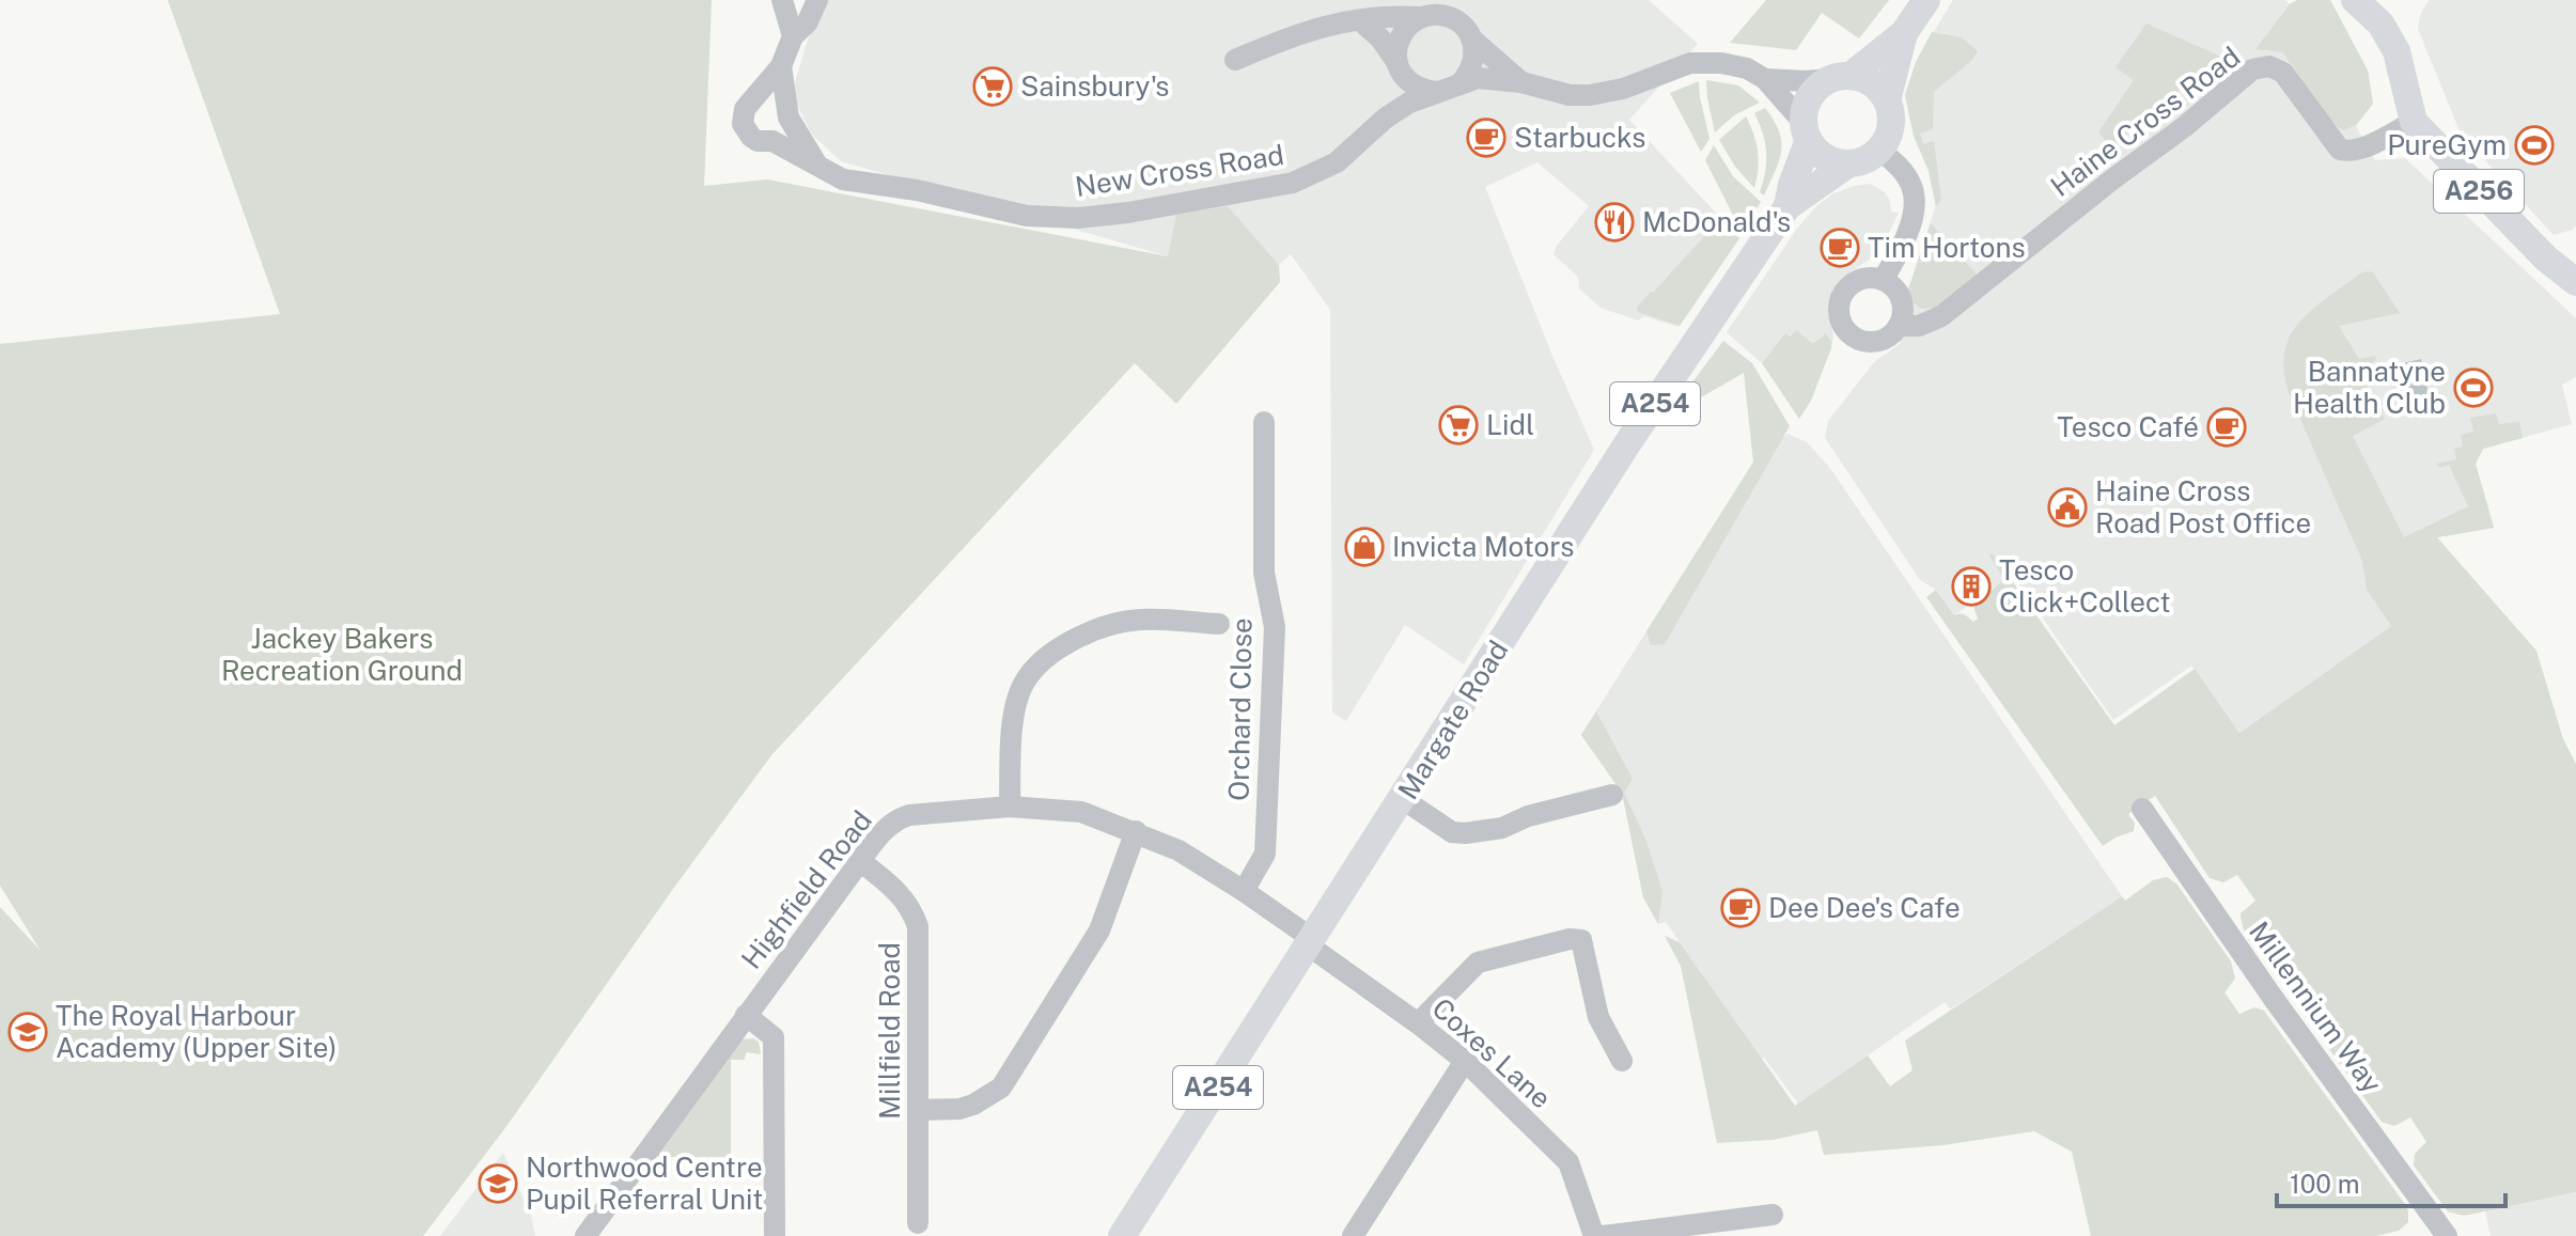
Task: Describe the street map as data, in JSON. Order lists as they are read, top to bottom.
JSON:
{
  "streets": {
    "main road": ["A256", "A254", "Margate Road"],
    "street": [
      "Haine Cross Road",
      "New Cross Road",
      "Orchard Close",
      "Highfield Road",
      "Millennium Way",
      "Millfield Road",
      "Coxes Lane"
    ]
  },
  "crossings": [
    ["Haine Cross Road", "A256"],
    ["New Cross Road", "Margate Road"],
    ["Orchard Close", "Highfield Road"],
    ["Margate Road", "Highfield Road"],
    ["Margate Road", "Coxes Lane"],
    ["Highfield Road", "Millfield Road"],
    ["Highfield Road", "Coxes Lane"]
  ],
  "parks": ["Jackey Bakers Recreation Ground"],
  "places": {
    "supermarket": ["Sainsbury's", "Lidl"],
    "cafe": [
      "Starbucks",
      "Tim Hortons",
      "Tesco Café",
      "Dee Dee's Cafe"
    ],
    "sports": ["PureGym", "Bannatyne Health Club"],
    "restaurant": ["McDonald's"],
    "public building": ["Haine Cross Road Post Office"],
    "shop": ["Invicta Motors"],
    "building": ["Tesco Click+Collect"],
    "school or university": ["The Royal Harbour Academy (Upper Site)", "Northwood Centre Pupil Referral Unit"]
  },
  "scale_bar": "100 m"
}
